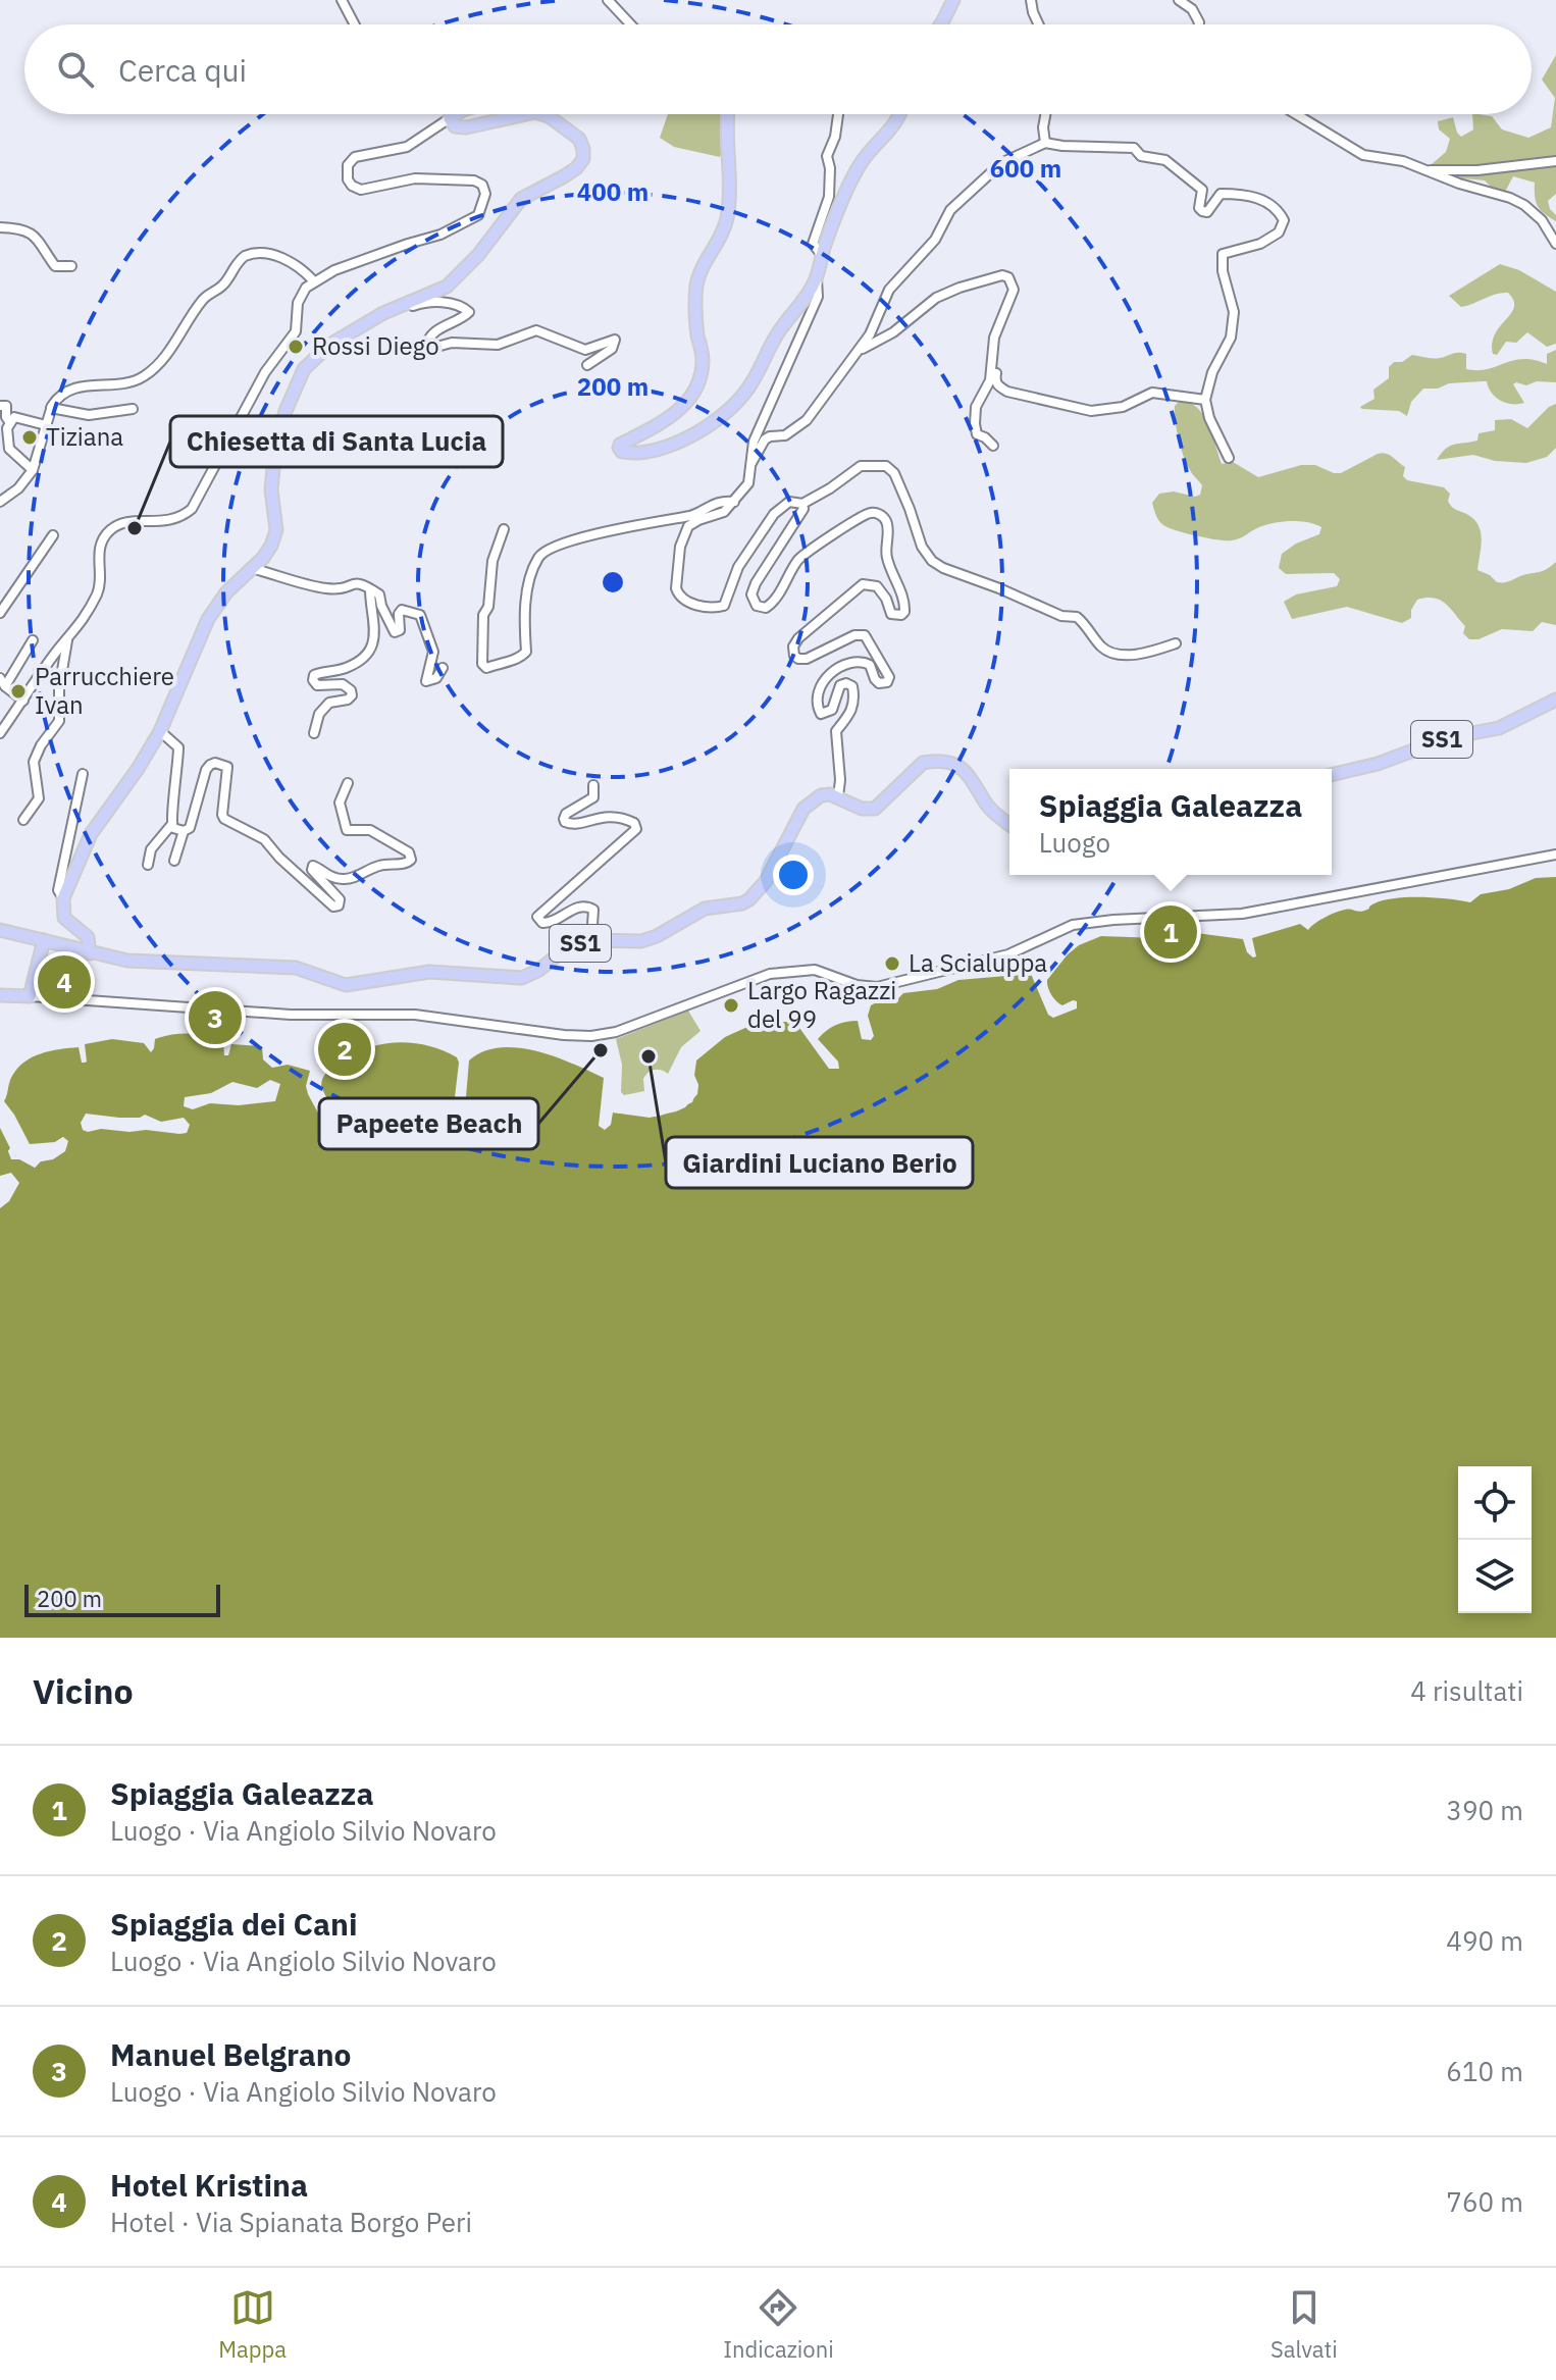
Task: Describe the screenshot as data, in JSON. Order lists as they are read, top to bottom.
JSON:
{
  "streets": {
    "main road": ["SS1"]
  },
  "places": [
    "Rossi Diego",
    "Tiziana",
    "Chiesetta di Santa Lucia",
    "Parrucchiere Ivan",
    "La Scialuppa",
    "Largo Ragazzi del 99",
    "Papeete Beach",
    "Giardini Luciano Berio"
  ],
  "scale_bar": "200 m",
  "page": {
    "search": "Cerca qui",
    "popup": ["Spiaggia Galeazza", "Luogo"],
    "pins": [
      "1",
      "4",
      "3",
      "2"
    ],
    "scale": "200 m",
    "heading": ["Vicino", "4 risultati"],
    "list": [
      {
        "mark": "1",
        "name": "Spiaggia Galeazza",
        "note": "Luogo · Via Angiolo Silvio Novaro",
        "value": "390 m"
      },
      {
        "mark": "2",
        "name": "Spiaggia dei Cani",
        "note": "Luogo · Via Angiolo Silvio Novaro",
        "value": "490 m"
      },
      {
        "mark": "3",
        "name": "Manuel Belgrano",
        "note": "Luogo · Via Angiolo Silvio Novaro",
        "value": "610 m"
      },
      {
        "mark": "4",
        "name": "Hotel Kristina",
        "note": "Hotel · Via Spianata Borgo Peri",
        "value": "760 m"
      }
    ],
    "nav": ["Mappa", "Indicazioni", "Salvati"]
  },
  "rings": ["600 m", "400 m", "200 m"]
}
